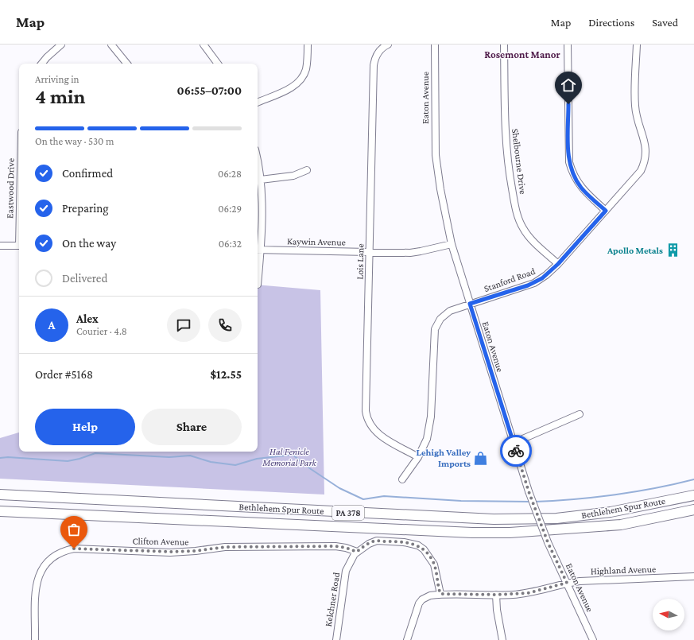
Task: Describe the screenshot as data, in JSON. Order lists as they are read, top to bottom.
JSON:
{
  "streets": {
    "highway": ["Bethlehem Spur Route", "PA 378"],
    "street": [
      "Eaton Avenue",
      "Shelbourne Drive",
      "Kaywin Avenue",
      "Lois Lane",
      "Stanford Road",
      "Clifton Avenue",
      "Highland Avenue",
      "Kelchner Road"
    ]
  },
  "crossings": [
    ["Eaton Avenue", "Kaywin Avenue"],
    ["Eaton Avenue", "Stanford Road"],
    ["Eaton Avenue", "Highland Avenue"],
    ["Shelbourne Drive", "Stanford Road"],
    ["Kaywin Avenue", "Lois Lane"],
    ["Lois Lane", "Stanford Road"],
    ["Clifton Avenue", "Kelchner Road"],
    ["Highland Avenue", "Kelchner Road"]
  ],
  "districts": ["Rosemont Manor"],
  "parks": ["Hal Fenicle Memorial Park"],
  "places": {
    "building": ["Apollo Metals"],
    "shop": ["Lehigh Valley Imports"]
  },
  "north": "left",
  "page": {
    "header": "Map",
    "nav": ["Map", "Directions", "Saved"],
    "heading": ["4 min", "Arriving in", "06:55–07:00"],
    "panel": [
      "Alex",
      "Courier · 4.8",
      "Order #5168",
      "$12.55"
    ],
    "bar": "On the way · 530 m",
    "list": [
      ["Confirmed", "06:28"],
      ["Preparing", "06:29"],
      ["On the way", "06:32"],
      "Delivered"
    ],
    "round": "A",
    "buttons": ["Help", "Share"]
  }
}
